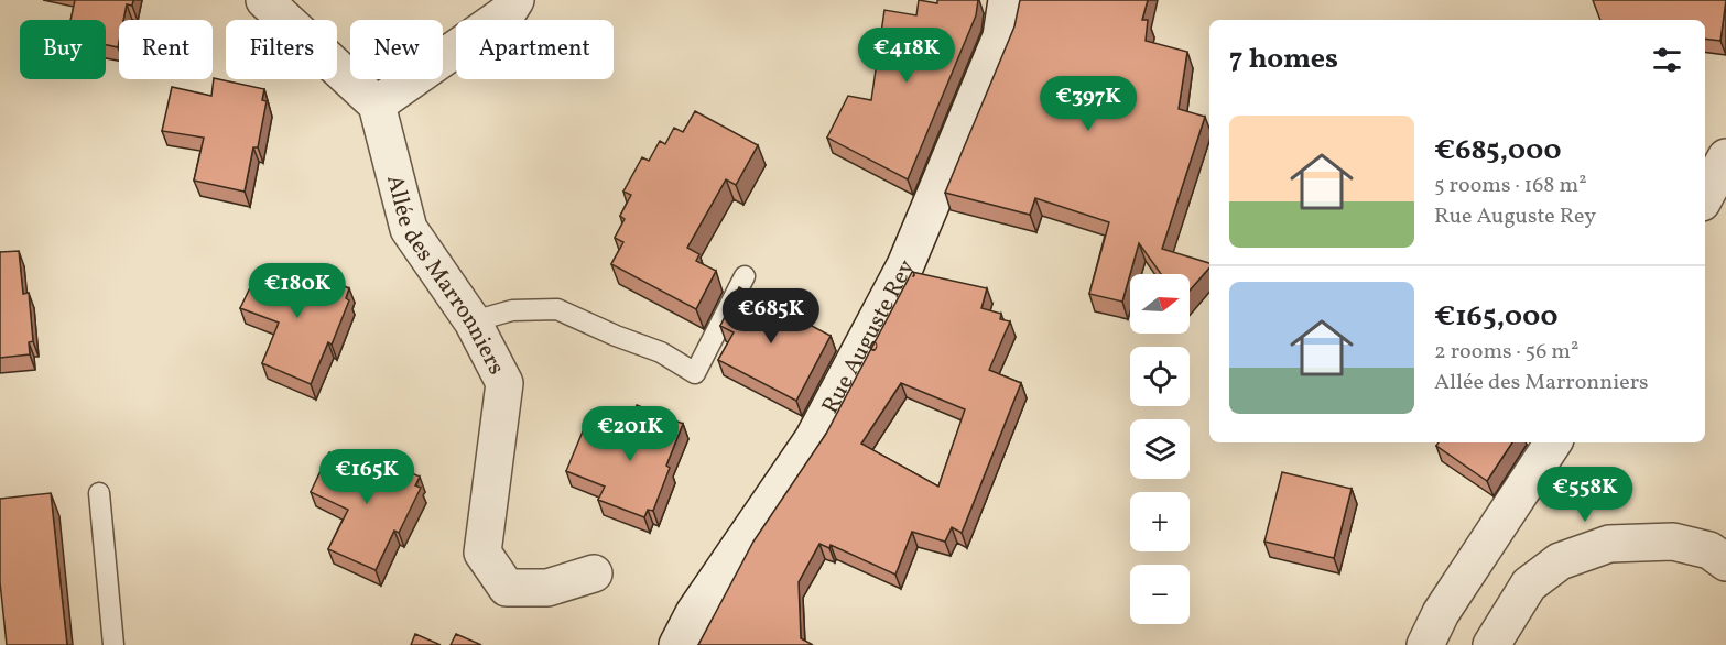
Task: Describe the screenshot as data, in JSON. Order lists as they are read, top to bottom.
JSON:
{
  "streets": {
    "street": ["Allée des Marronniers", "Rue Auguste Rey"]
  },
  "north": "right",
  "page": {
    "chip": [
      "Buy",
      "Rent",
      "Filters",
      "New",
      "Apartment"
    ],
    "heading": "7 homes",
    "price": [
      "€418K",
      "€397K",
      "€180K",
      "€685K",
      "€201K",
      "€165K",
      "€558K"
    ],
    "list": [
      {
        "name": "€685,000",
        "note": "5 rooms · 168 m² · Rue Auguste Rey"
      },
      {
        "name": "€165,000",
        "note": "2 rooms · 56 m² · Allée des Marronniers"
      }
    ],
    "map_buttons": ["+", "−"]
  }
}
